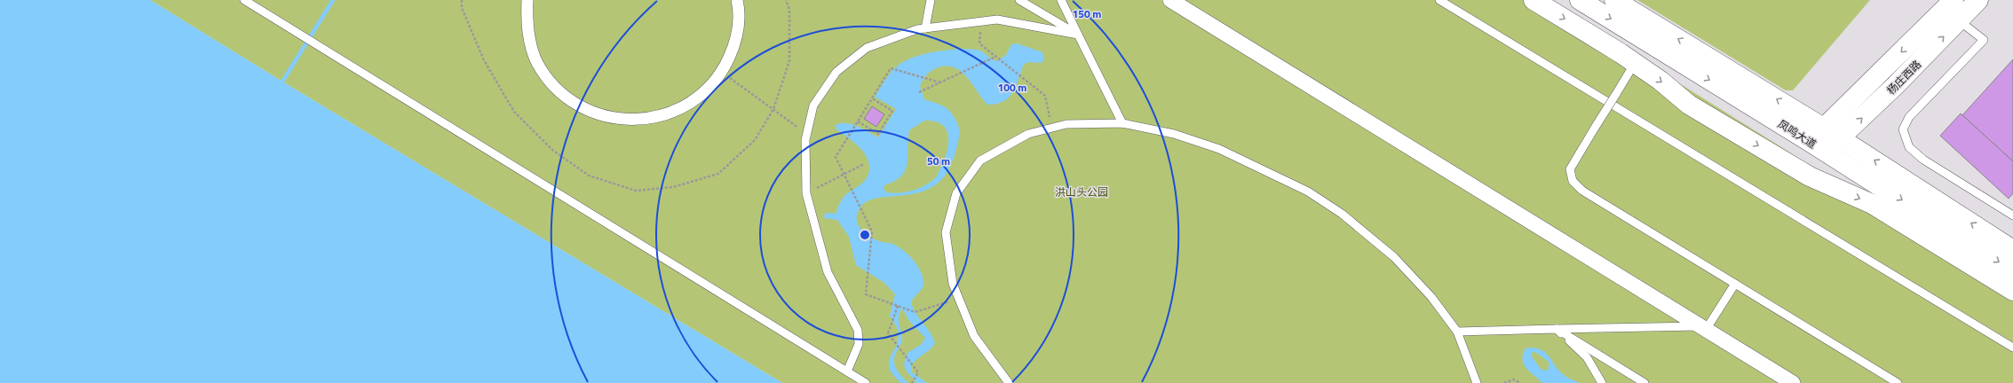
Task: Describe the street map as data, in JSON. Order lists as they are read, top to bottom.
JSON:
{
  "streets": {
    "street": ["杨庄西路", "凤鸣大道"]
  },
  "crossings": [
    ["杨庄西路", "凤鸣大道"]
  ],
  "parks": ["洪山头公园"],
  "rings": ["150 m", "100 m", "50 m"]
}
